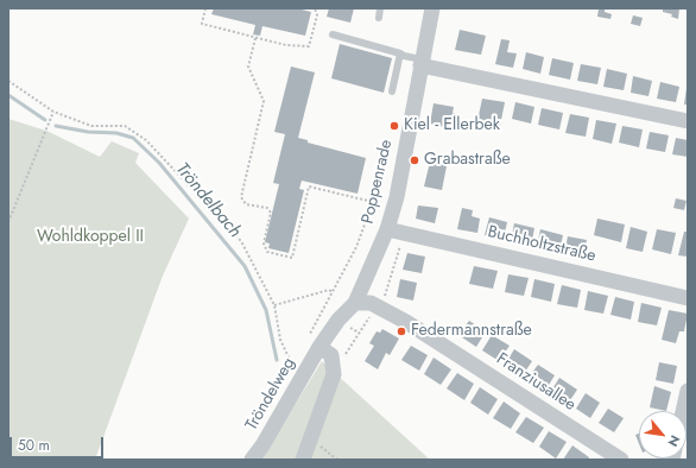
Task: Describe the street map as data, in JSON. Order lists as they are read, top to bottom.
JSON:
{
  "streets": {
    "street": [
      "Poppenrade",
      "Buchholtzstraße",
      "Franziusallee",
      "Tröndelweg"
    ]
  },
  "crossings": [
    ["Poppenrade", "Buchholtzstraße"],
    ["Poppenrade", "Franziusallee"],
    ["Poppenrade", "Tröndelweg"],
    ["Franziusallee", "Tröndelweg"]
  ],
  "water": ["Tröndelbach"],
  "parks": ["Wohldkoppel II"],
  "places": ["Kiel - Ellerbek", "Grabastraße", "Federmannstraße"],
  "scale_bar": "50 m",
  "north": "bottom right"
}
